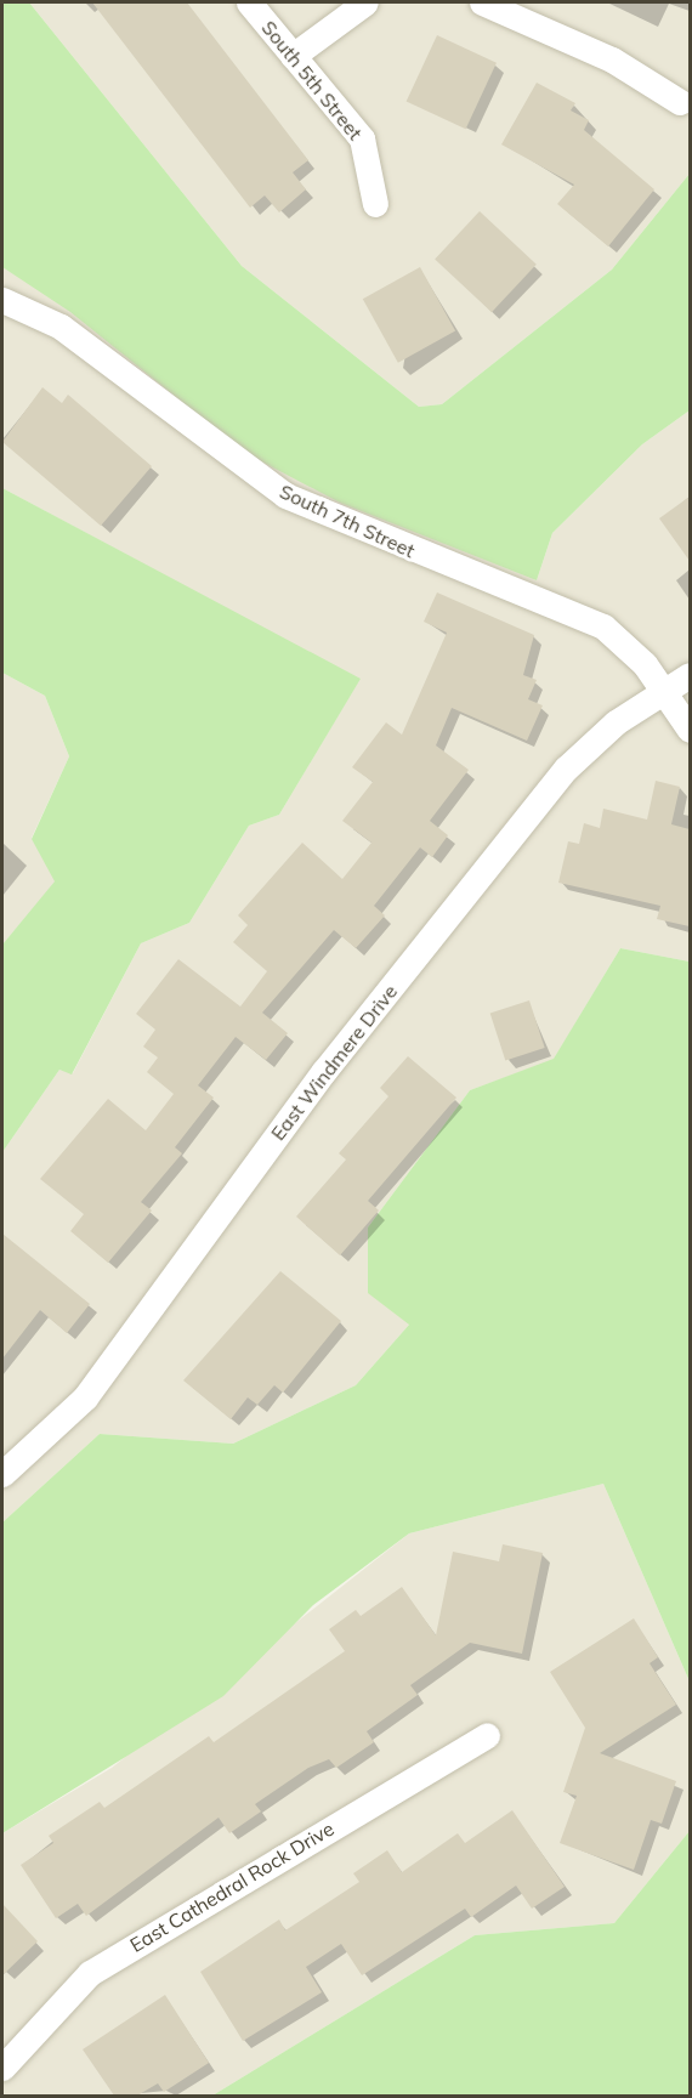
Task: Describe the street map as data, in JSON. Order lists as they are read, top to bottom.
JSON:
{
  "streets": {
    "street": [
      "South 5th Street",
      "South 7th Street",
      "East Windmere Drive",
      "East Cathedral Rock Drive"
    ]
  },
  "crossings": [
    ["South 7th Street", "East Windmere Drive"]
  ]
}
